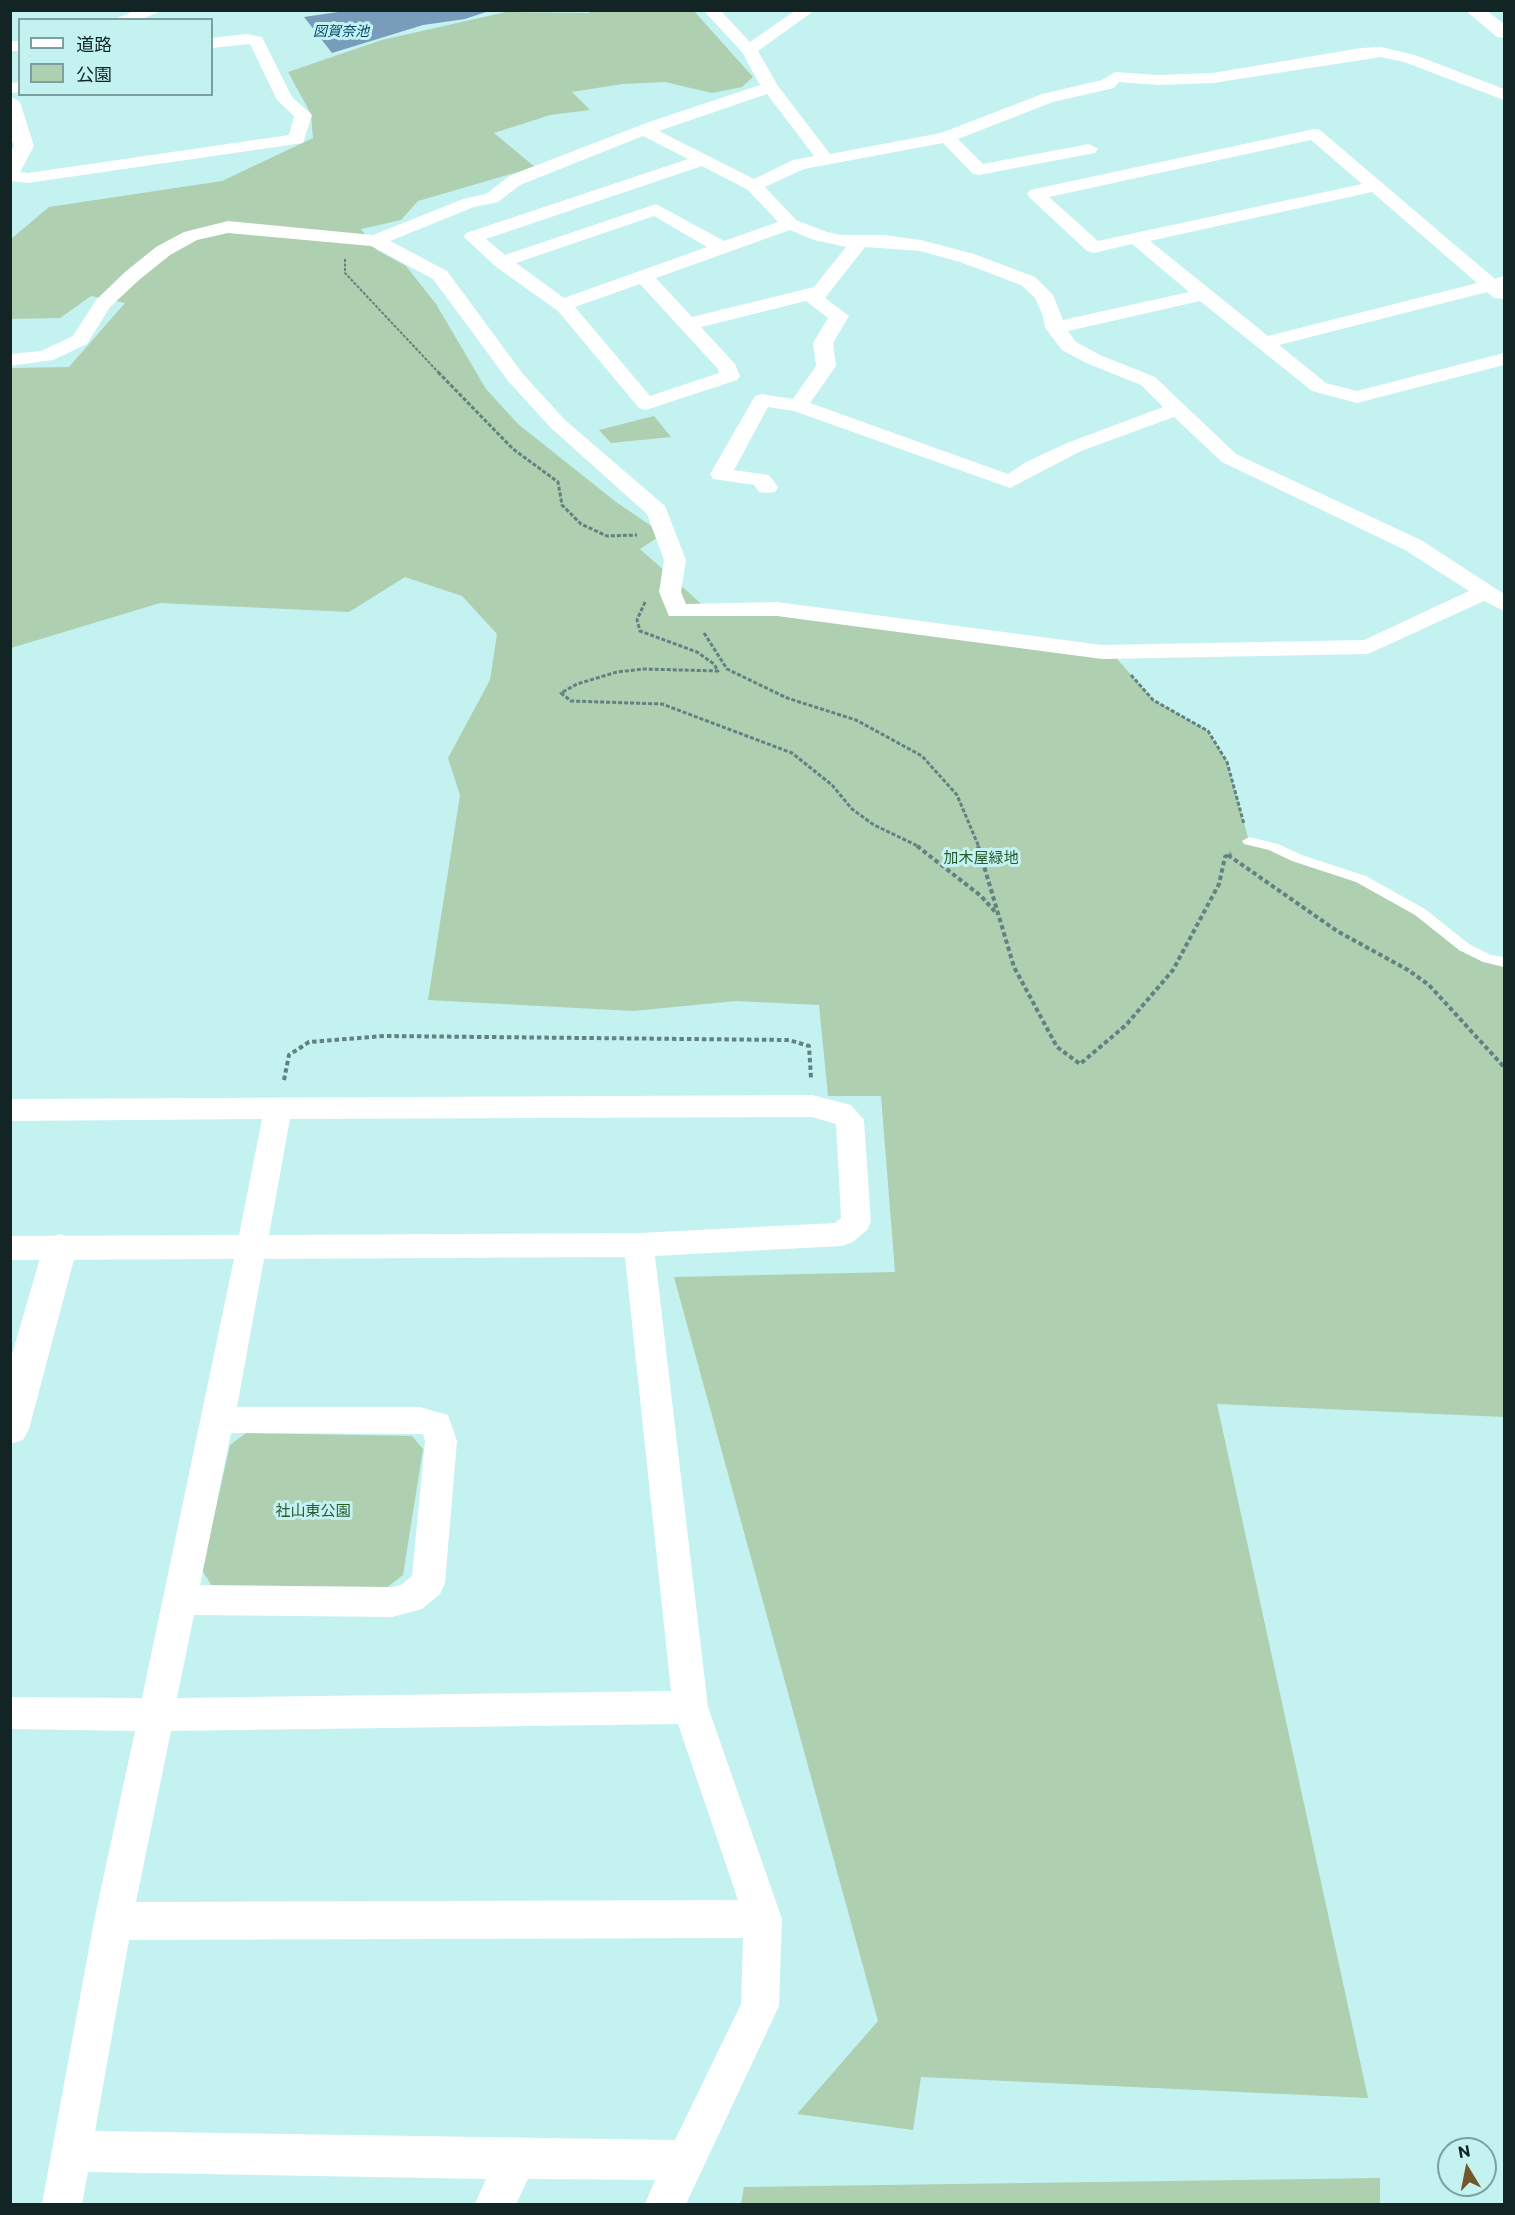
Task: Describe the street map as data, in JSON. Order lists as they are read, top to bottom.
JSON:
{
  "water": ["図賀奈池"],
  "parks": ["加木屋緑地", "社山東公園"],
  "legend": ["道路", "公園"],
  "north": "top"
}
